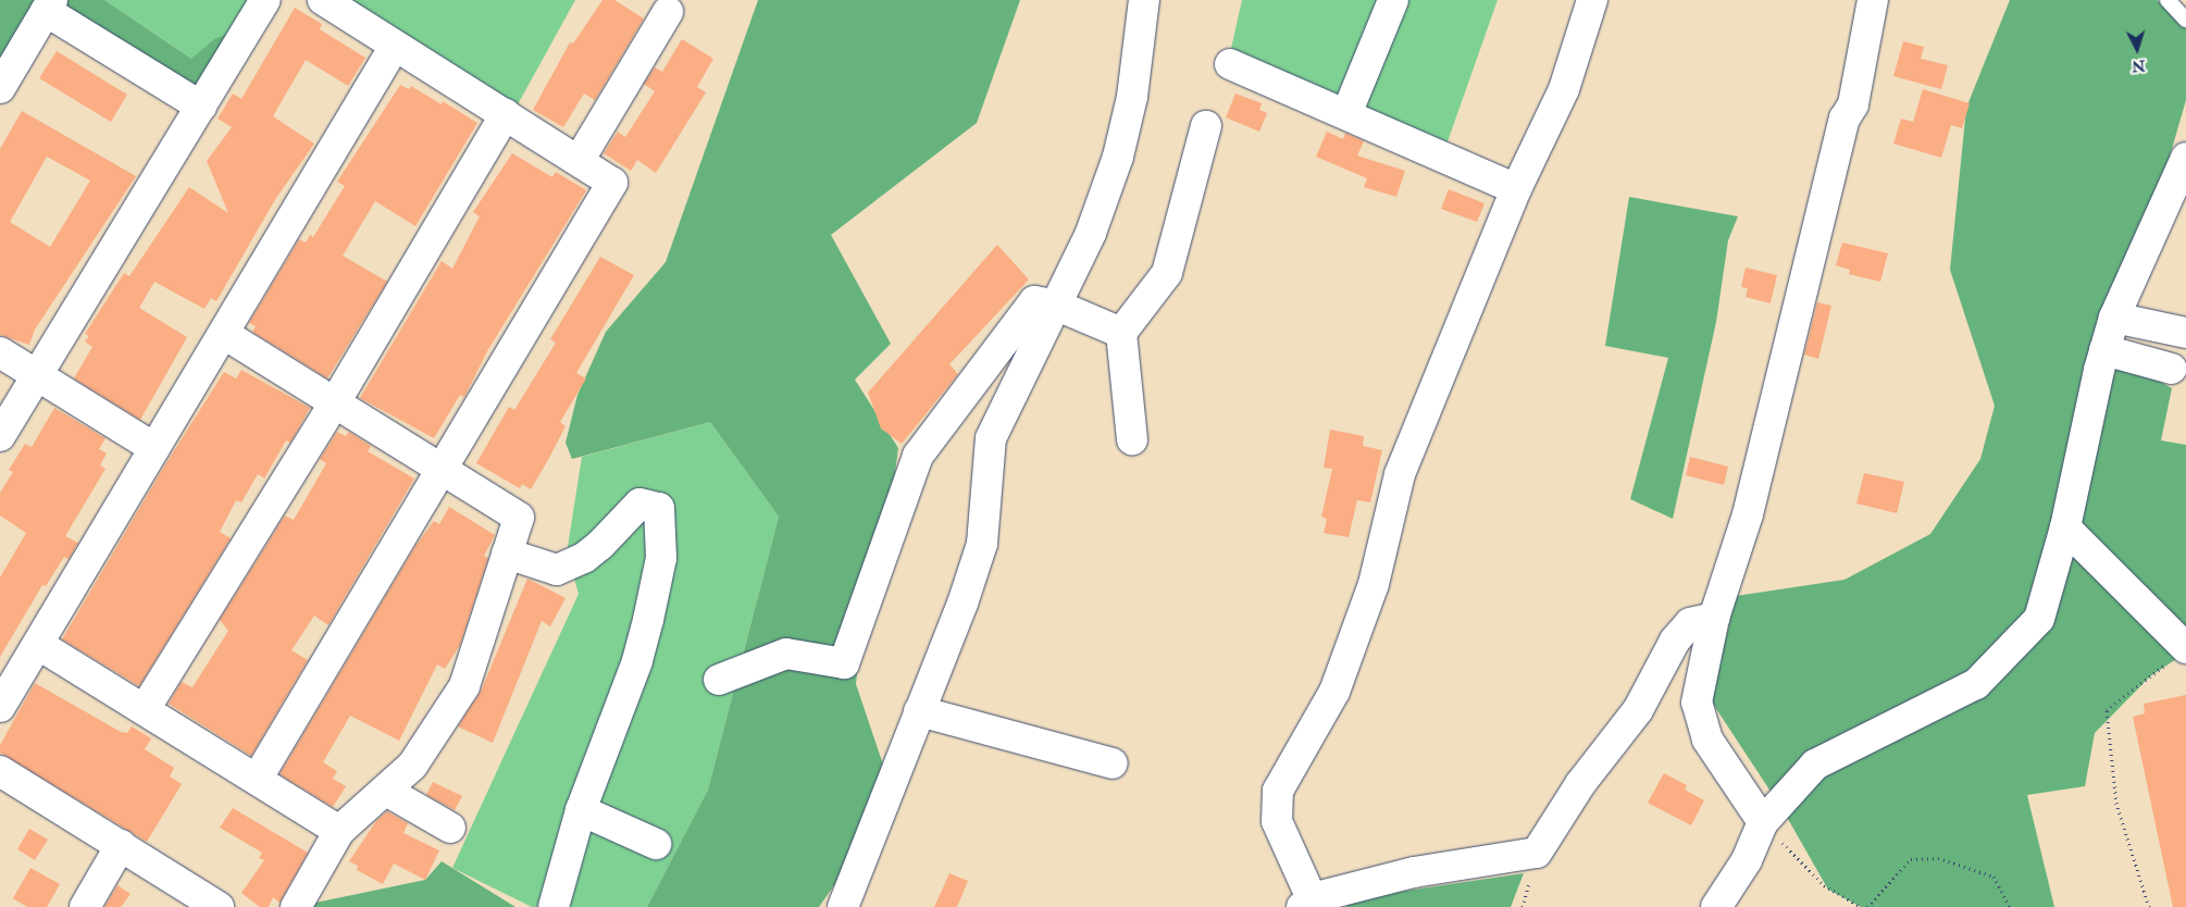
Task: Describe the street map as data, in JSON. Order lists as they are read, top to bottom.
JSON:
{
  "north": "bottom"
}
